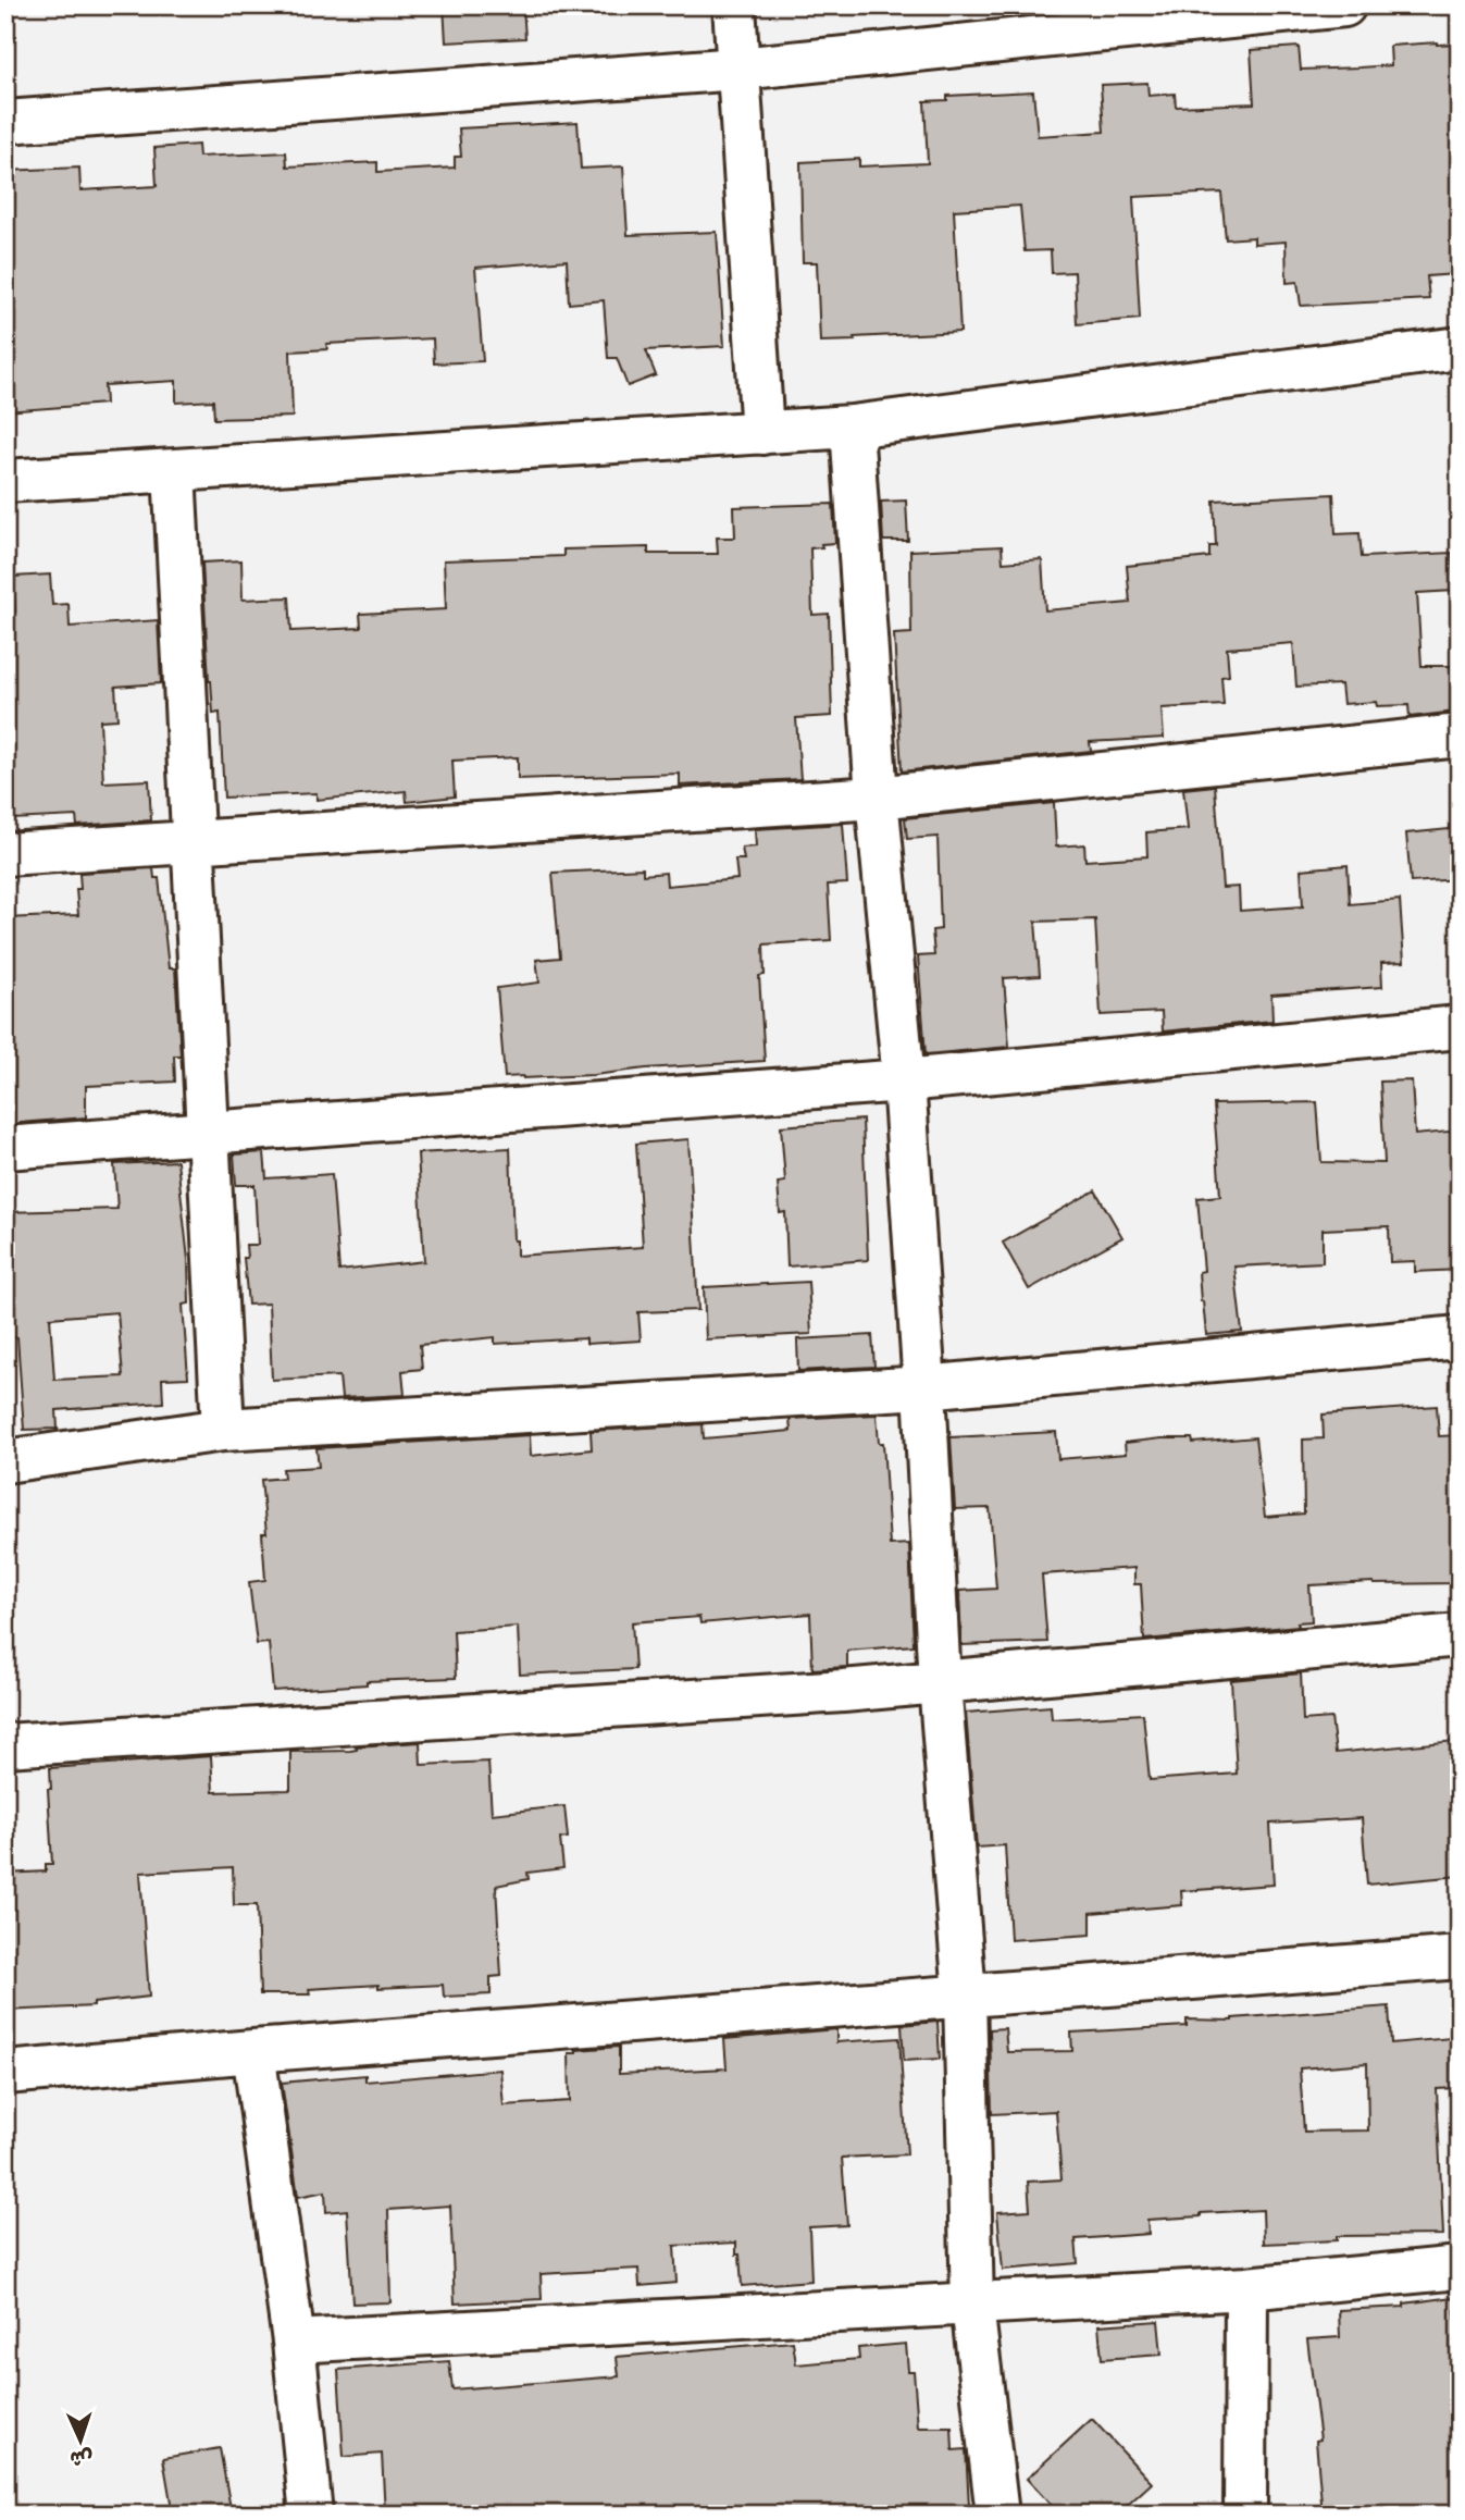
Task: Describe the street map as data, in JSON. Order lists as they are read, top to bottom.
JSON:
{
  "north": "bottom"
}
